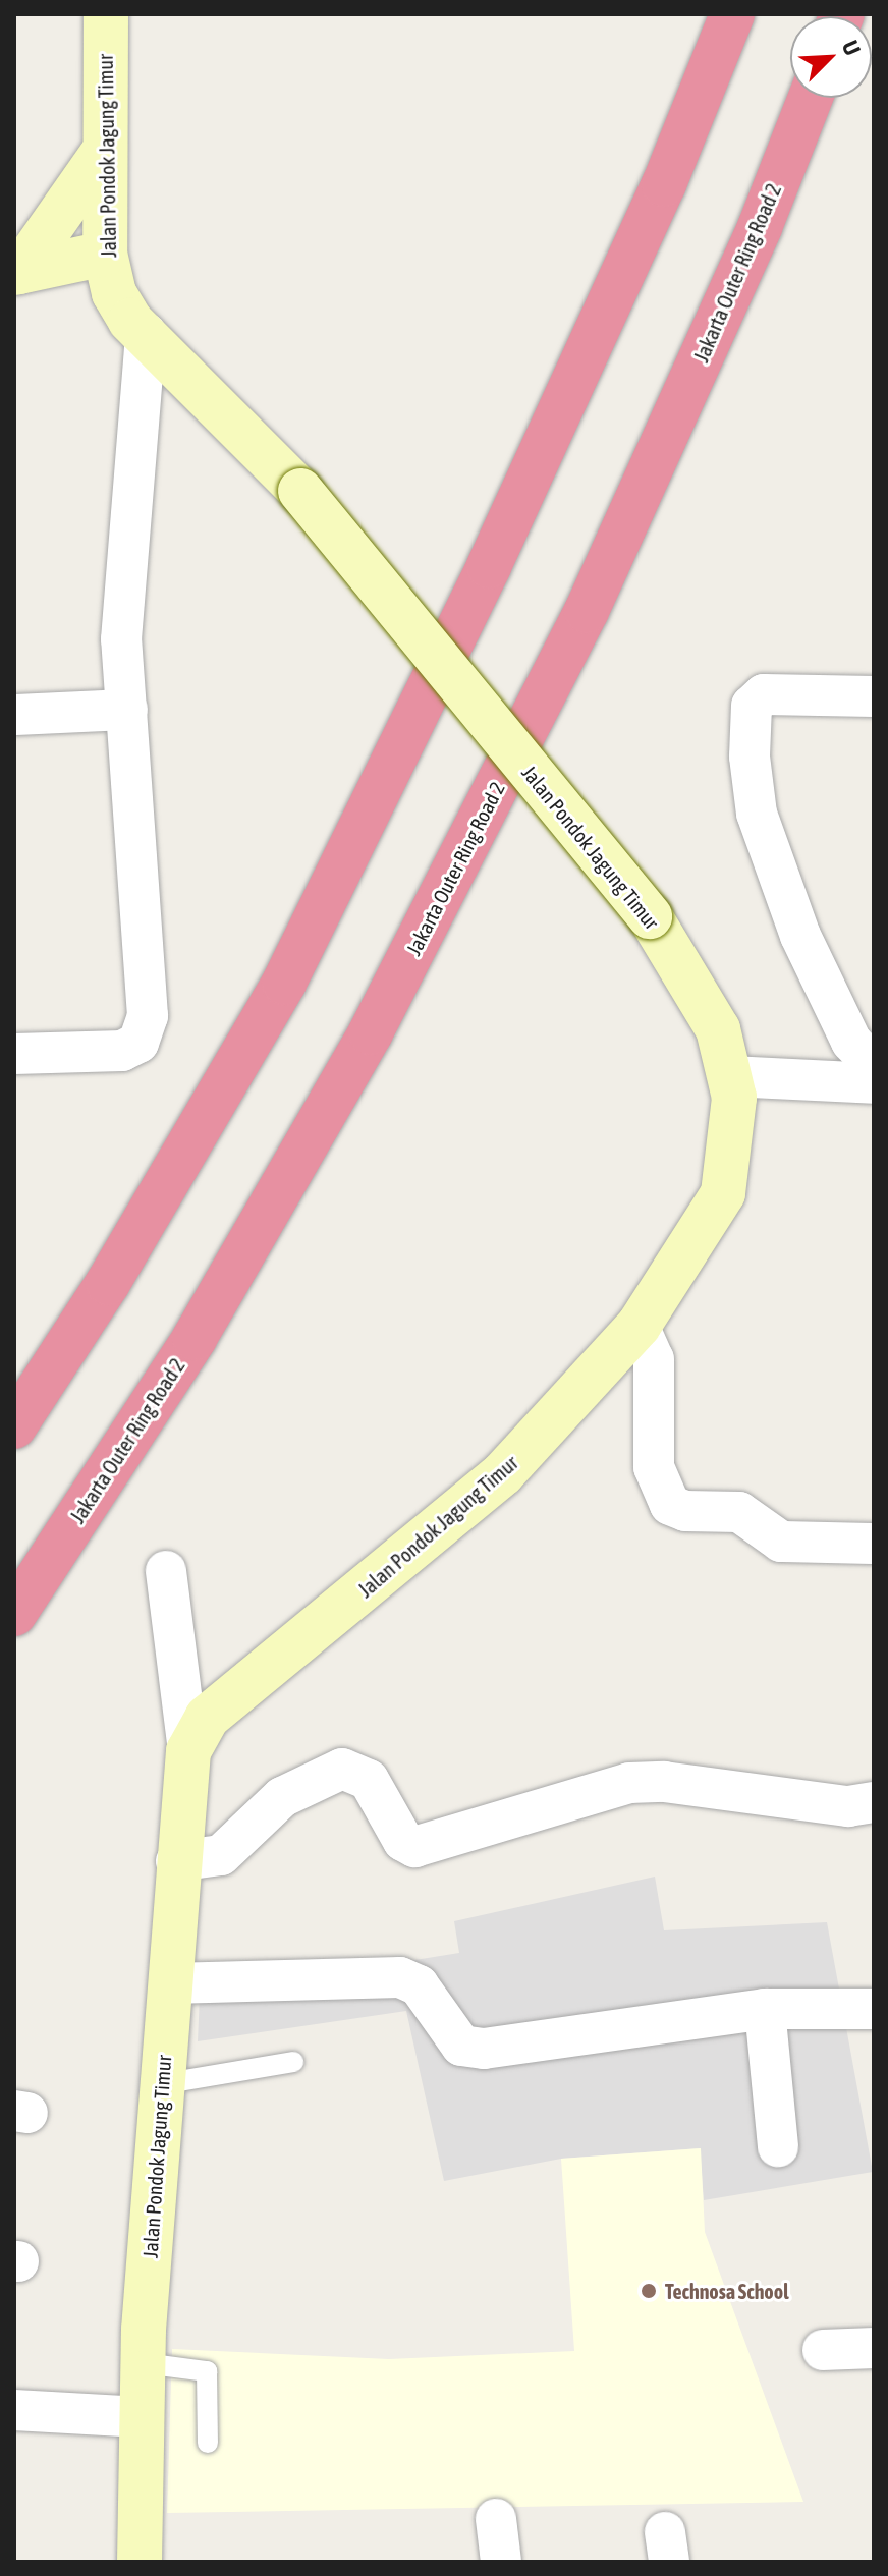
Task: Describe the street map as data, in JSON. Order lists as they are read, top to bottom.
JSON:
{
  "streets": {
    "highway": ["Jakarta Outer Ring Road 2"],
    "street": ["Jalan Pondok Jagung Timur"]
  },
  "places": ["Technosa School"],
  "north": "top right"
}
